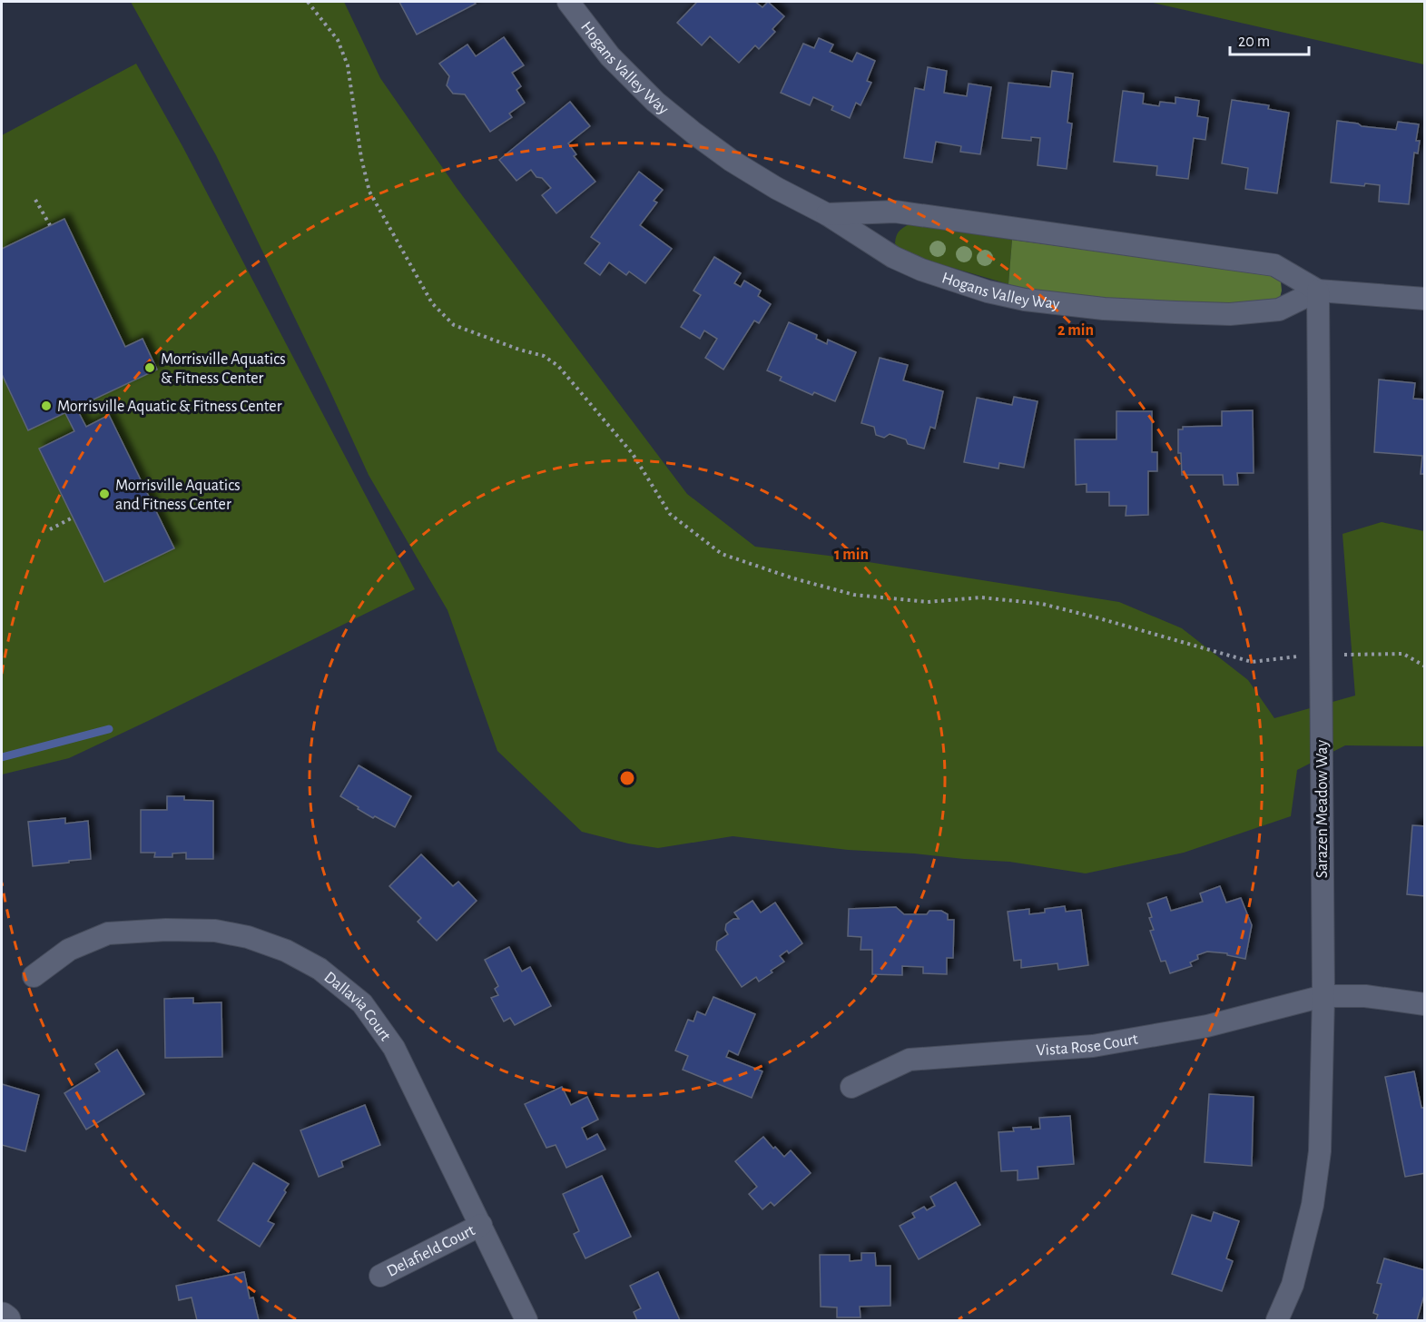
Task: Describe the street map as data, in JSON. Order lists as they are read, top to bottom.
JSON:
{
  "streets": {
    "street": [
      "Hogans Valley Way",
      "Sarazen Meadow Way",
      "Dallavia Court",
      "Vista Rose Court",
      "Delafield Court"
    ]
  },
  "crossings": [
    ["Hogans Valley Way", "Sarazen Meadow Way"],
    ["Sarazen Meadow Way", "Vista Rose Court"],
    ["Dallavia Court", "Delafield Court"]
  ],
  "places": ["Morrisville Aquatics & Fitness Center", "Morrisville Aquatic & Fitness Center", "Morrisville Aquatics and Fitness Center"],
  "scale_bar": "20 m",
  "rings": ["2 min", "1 min"]
}
